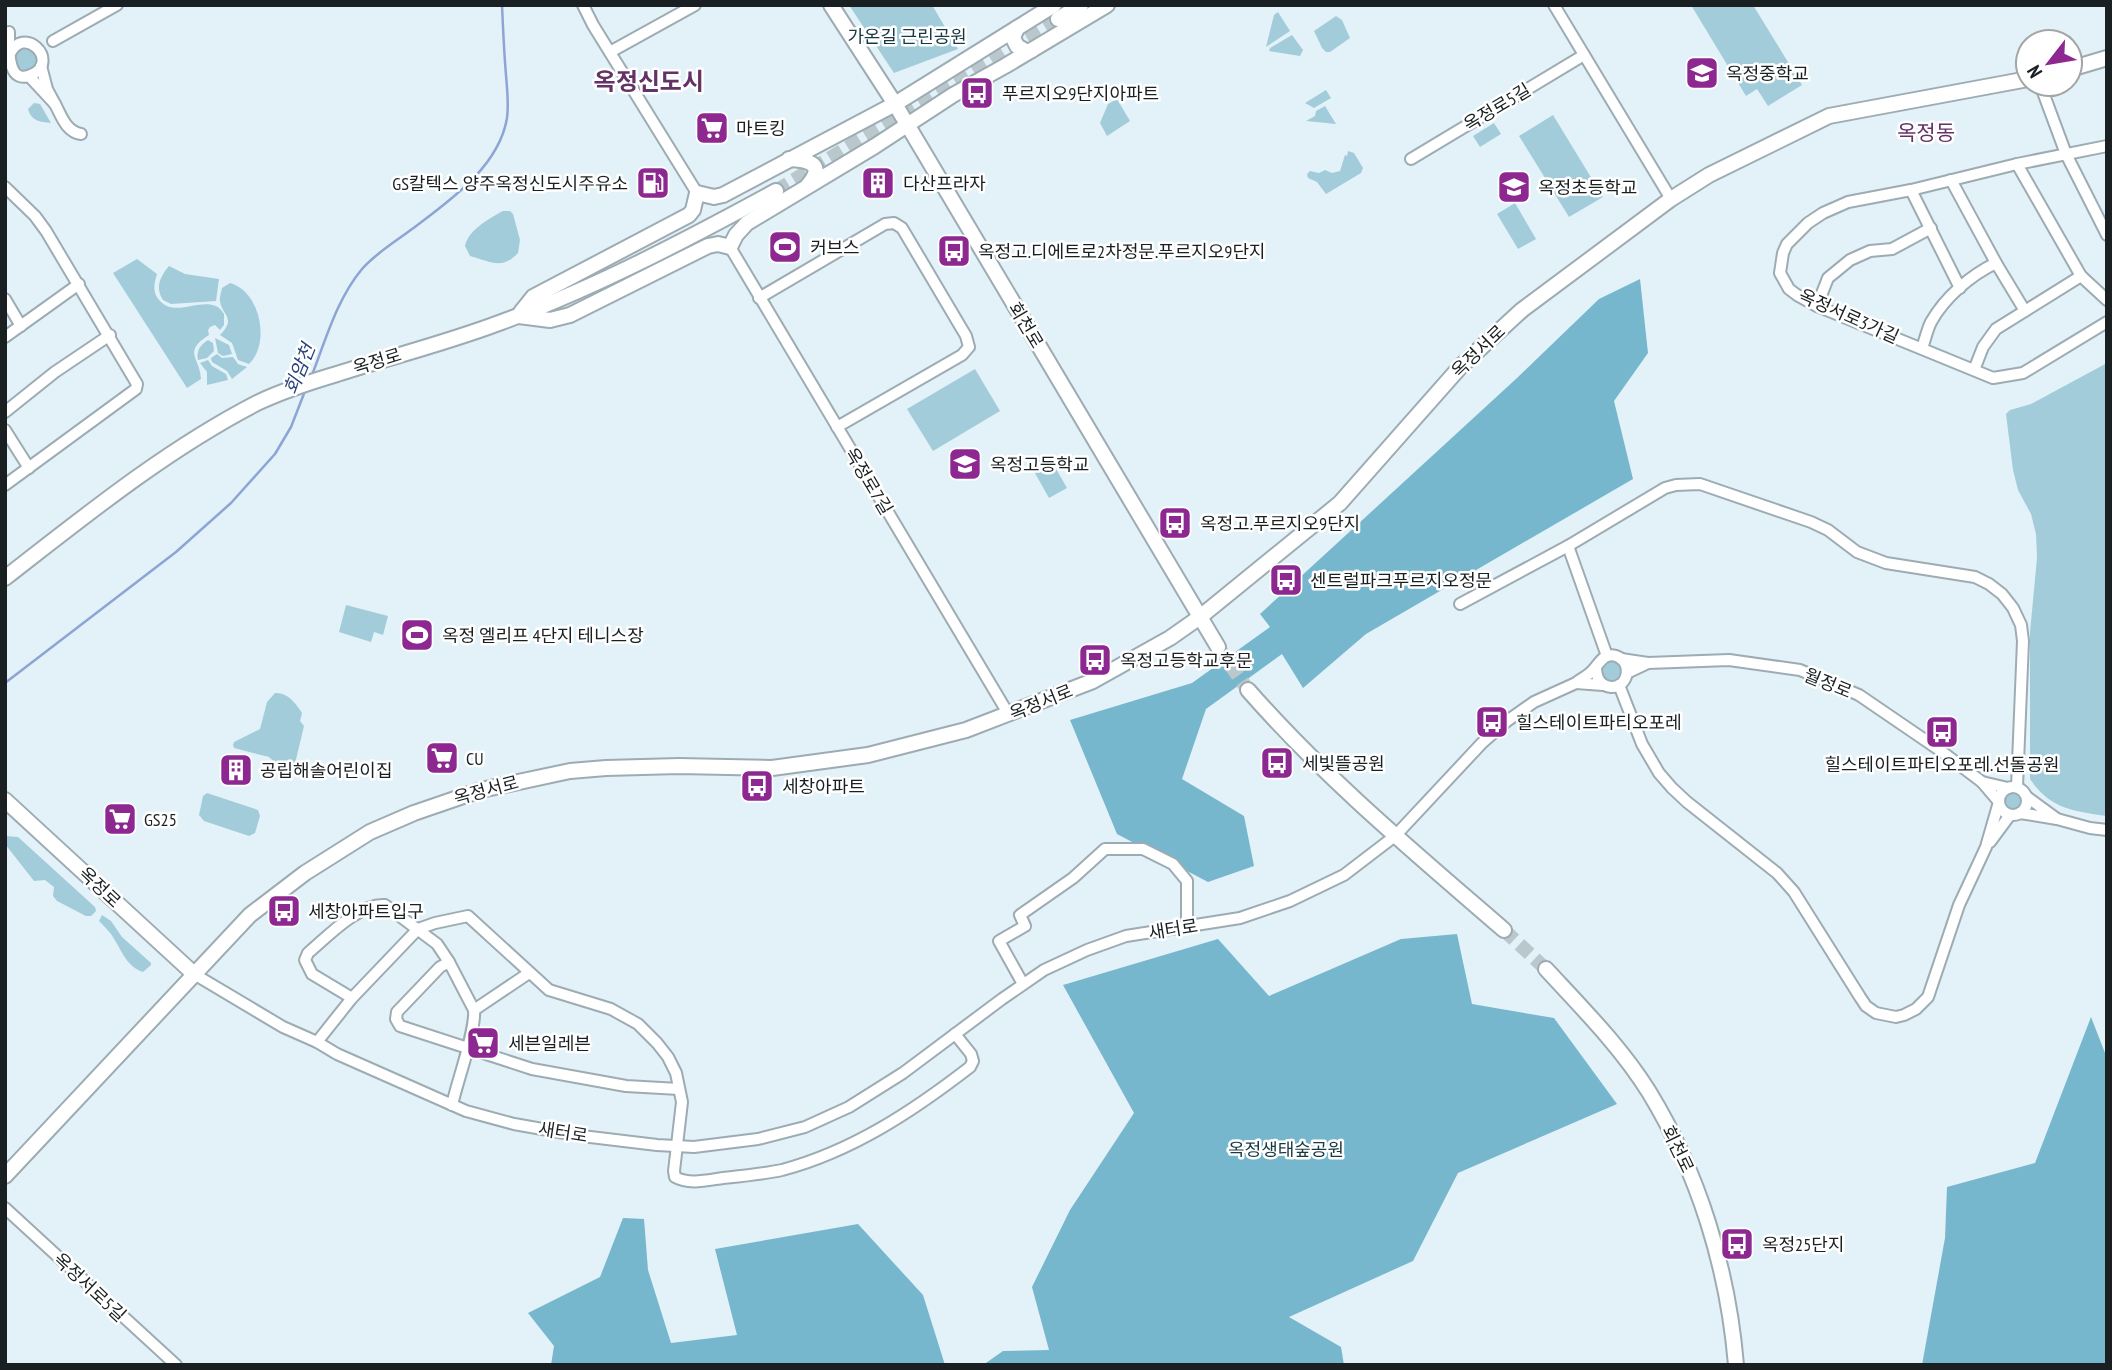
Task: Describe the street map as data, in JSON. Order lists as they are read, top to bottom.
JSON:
{
  "streets": {
    "main road": ["회천로", "옥정서로", "옥정로"],
    "street": [
      "옥정로5길",
      "옥정서로3가길",
      "옥정로7길",
      "월정로",
      "새터로",
      "옥정서로5길"
    ]
  },
  "crossings": [
    ["회천로", "옥정서로"],
    ["옥정서로", "옥정로"],
    ["옥정서로", "옥정로7길"],
    ["옥정서로", "새터로"],
    ["옥정로", "새터로"]
  ],
  "districts": ["옥정신도시", "옥정동"],
  "water": ["회암천"],
  "parks": ["가온길 근린공원", "옥정생태숲공원"],
  "places": {
    "school or university": ["옥정중학교", "옥정초등학교", "옥정고등학교"],
    "bus stop": [
      "푸르지오9단지아파트",
      "옥정고.디에트로2차정문.푸르지오9단지",
      "옥정고.푸르지오9단지",
      "센트럴파크푸르지오정문",
      "옥정고등학교후문",
      "힐스테이트파티오포레",
      "힐스테이트파티오포레.선돌공원",
      "세빛뜰공원",
      "세창아파트",
      "세창아파트입구",
      "옥정25단지"
    ],
    "supermarket": [
      "마트킹",
      "CU",
      "GS25",
      "세븐일레븐"
    ],
    "fuel station": ["GS칼텍스 양주옥정신도시주유소"],
    "building": ["다산프라자", "공립해솔어린이집"],
    "sports": ["커브스", "옥정 엘리프 4단지 테니스장"]
  },
  "north": "bottom left"
}
